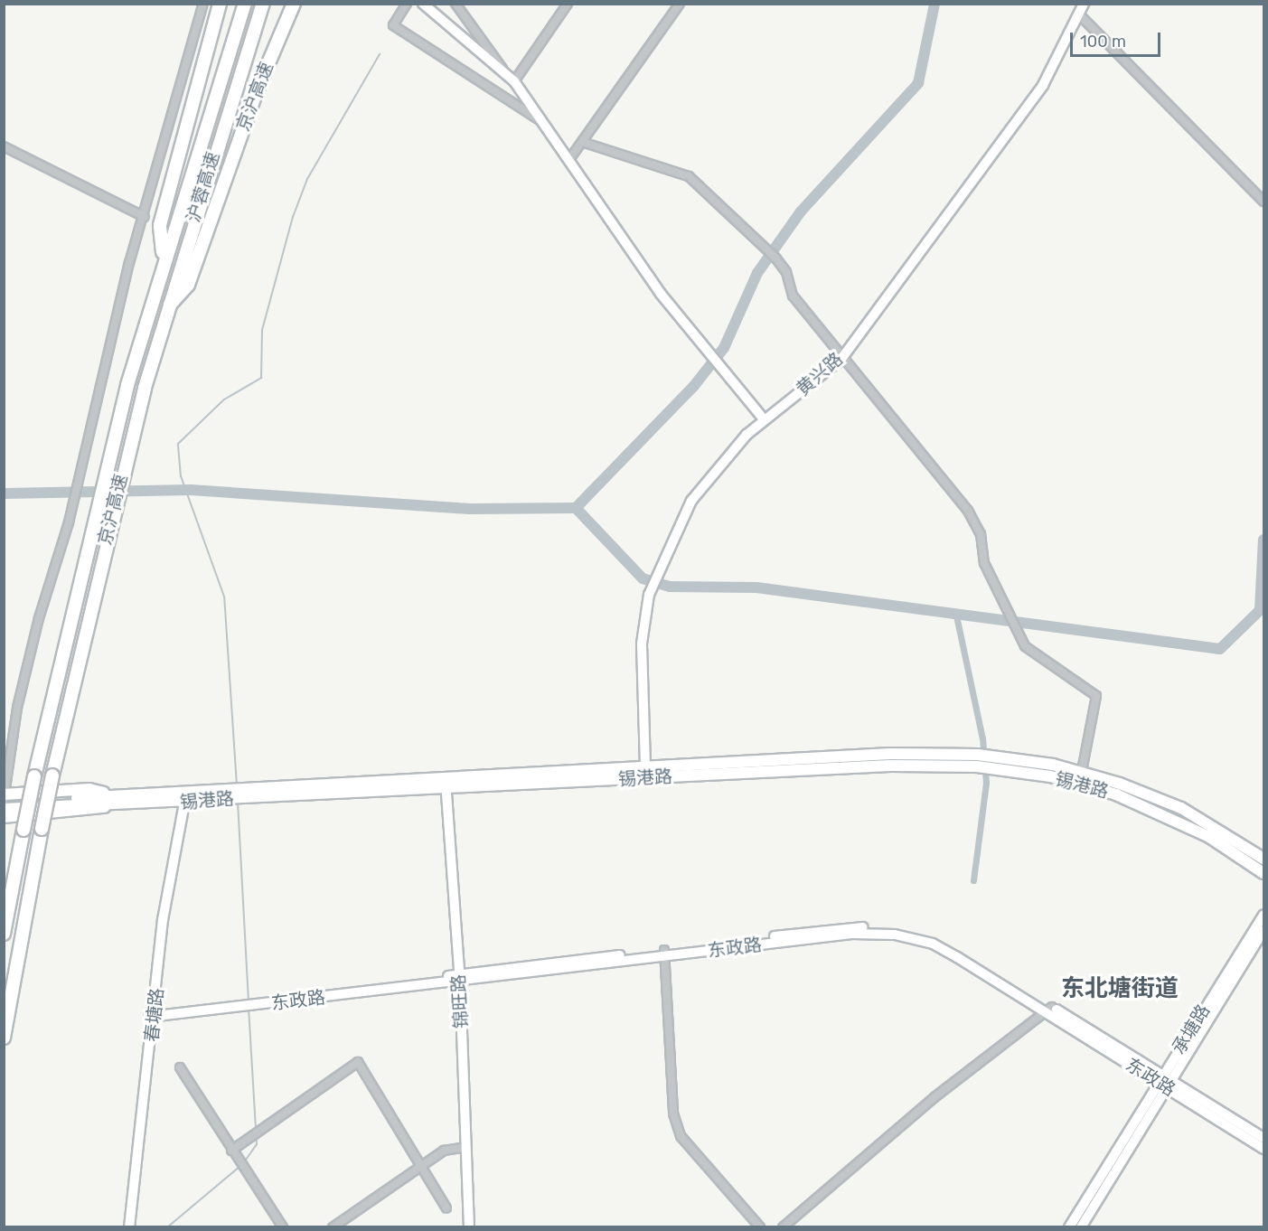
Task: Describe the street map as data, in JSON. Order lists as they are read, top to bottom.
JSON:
{
  "streets": {
    "highway": ["京沪高速", "沪蓉高速"],
    "main road": ["锡港路"],
    "street": [
      "黄兴路",
      "东政路",
      "锦旺路",
      "春塘路",
      "承塘路"
    ]
  },
  "crossings": [
    ["京沪高速", "沪蓉高速"],
    ["黄兴路", "锡港路"],
    ["锡港路", "锦旺路"],
    ["锡港路", "春塘路"],
    ["东政路", "锦旺路"],
    ["东政路", "春塘路"],
    ["东政路", "承塘路"]
  ],
  "districts": ["东北塘街道"],
  "scale_bar": "100 m"
}
